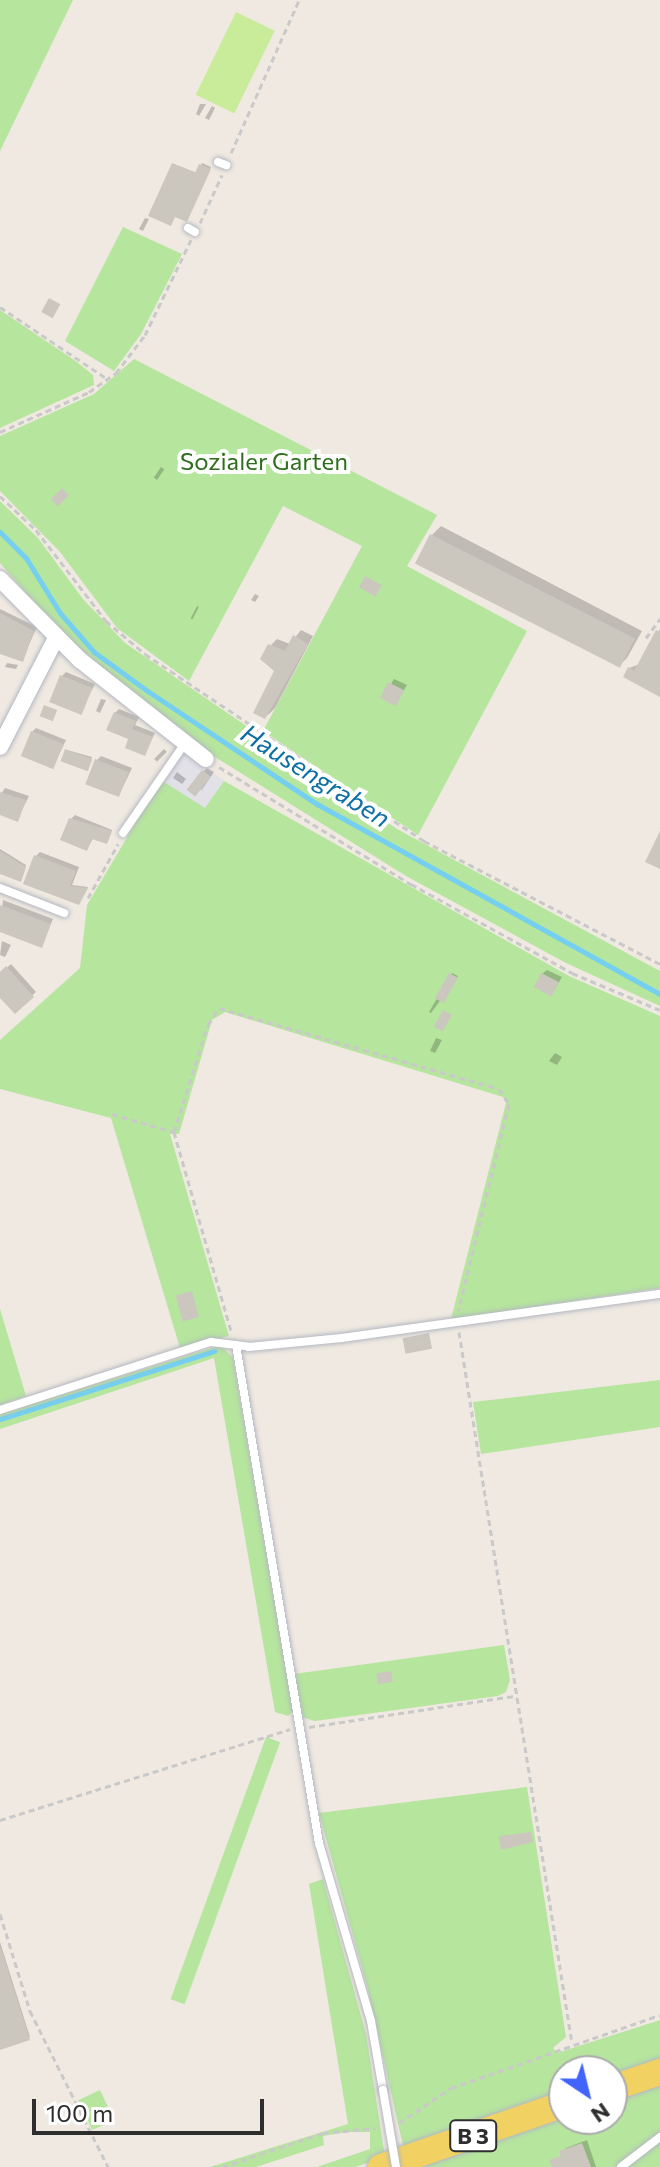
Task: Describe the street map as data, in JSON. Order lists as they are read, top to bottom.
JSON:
{
  "streets": {
    "main road": ["B 3"]
  },
  "water": ["Hausengraben"],
  "parks": ["Sozialer Garten"],
  "scale_bar": "100 m",
  "north": "bottom right"
}
